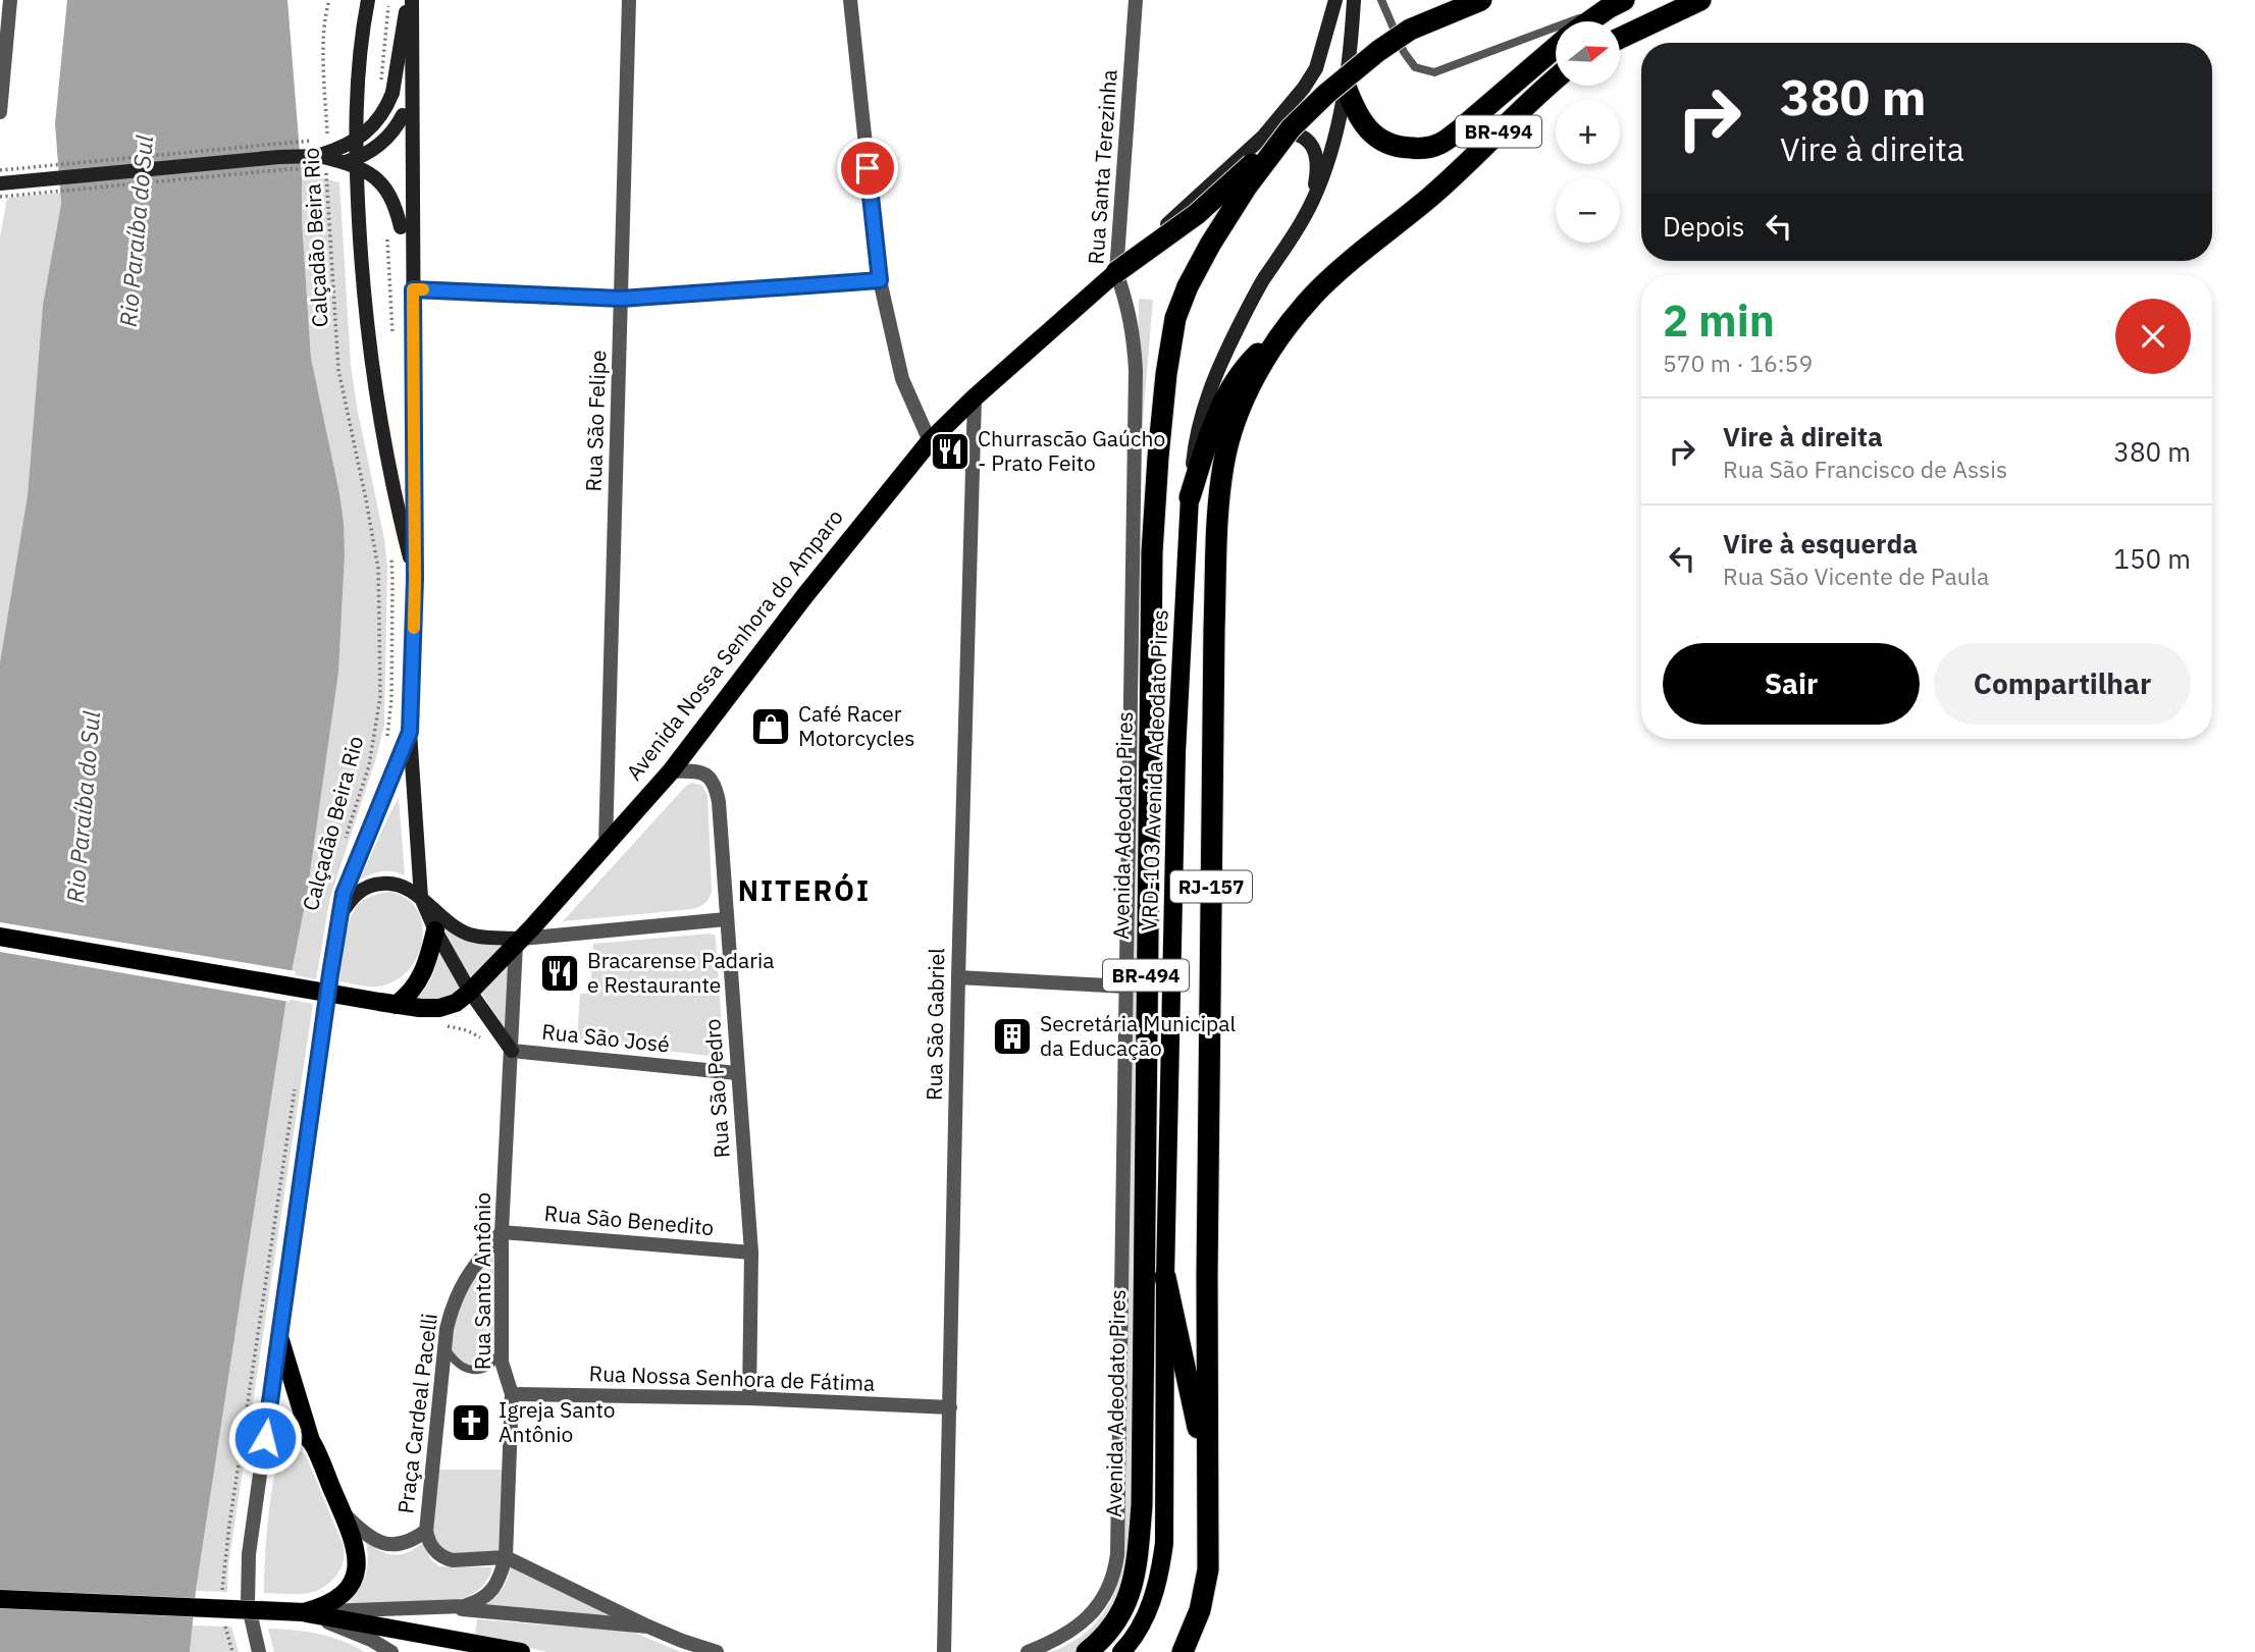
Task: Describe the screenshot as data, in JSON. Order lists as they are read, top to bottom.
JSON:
{
  "streets": {
    "highway": ["BR-494", "Avenida Adeodato Pires", "RJ-157"],
    "main road": ["Avenida Nossa Senhora do Amparo", "VRD-103 Avenida Adeodato Pires"],
    "street": [
      "Rua Santa Terezinha",
      "Rua São Felipe",
      "Rua São Gabriel",
      "Rua São José",
      "Rua São Pedro",
      "Rua São Benedito",
      "Rua Santo Antônio",
      "Rua Nossa Senhora de Fátima",
      "Praça Cardeal Pacelli"
    ],
    "path": ["Calçadão Beira Rio"]
  },
  "crossings": [
    ["BR-494", "RJ-157"],
    ["Rua Santa Terezinha", "Avenida Nossa Senhora do Amparo"],
    ["Rua São Felipe", "Avenida Nossa Senhora do Amparo"],
    ["Avenida Nossa Senhora do Amparo", "Rua São Gabriel"],
    ["Avenida Nossa Senhora do Amparo", "Rua São Pedro"],
    ["Avenida Nossa Senhora do Amparo", "Rua Santo Antônio"],
    ["Rua São Gabriel", "Rua Nossa Senhora de Fátima"],
    ["Rua São José", "Rua São Pedro"],
    ["Rua São José", "Rua Santo Antônio"],
    ["Rua São Pedro", "Rua São Benedito"],
    ["Rua São Pedro", "Rua Nossa Senhora de Fátima"],
    ["Rua São Benedito", "Rua Santo Antônio"],
    ["Rua São Benedito", "Praça Cardeal Pacelli"],
    ["Rua Santo Antônio", "Rua Nossa Senhora de Fátima"],
    ["Rua Santo Antônio", "Praça Cardeal Pacelli"]
  ],
  "districts": ["NITERÓI"],
  "water": ["Rio Paraíba do Sul"],
  "places": {
    "restaurant": ["Churrascão Gaúcho - Prato Feito", "Bracarense Padaria e Restaurante"],
    "shop": ["Café Racer Motorcycles"],
    "building": ["Secretária Municipal da Educação"],
    "church": ["Igreja Santo Antônio"]
  },
  "north": "right",
  "page": {
    "map_buttons": ["+", "−"],
    "turn": ["380 m", "Vire à direita"],
    "then": "Depois",
    "heading": ["2 min", "570 m · 16:59"],
    "list": [
      {
        "name": "Vire à direita",
        "note": "Rua São Francisco de Assis",
        "value": "380 m"
      },
      {
        "name": "Vire à esquerda",
        "note": "Rua São Vicente de Paula",
        "value": "150 m"
      }
    ],
    "buttons": ["Sair", "Compartilhar"]
  }
}
